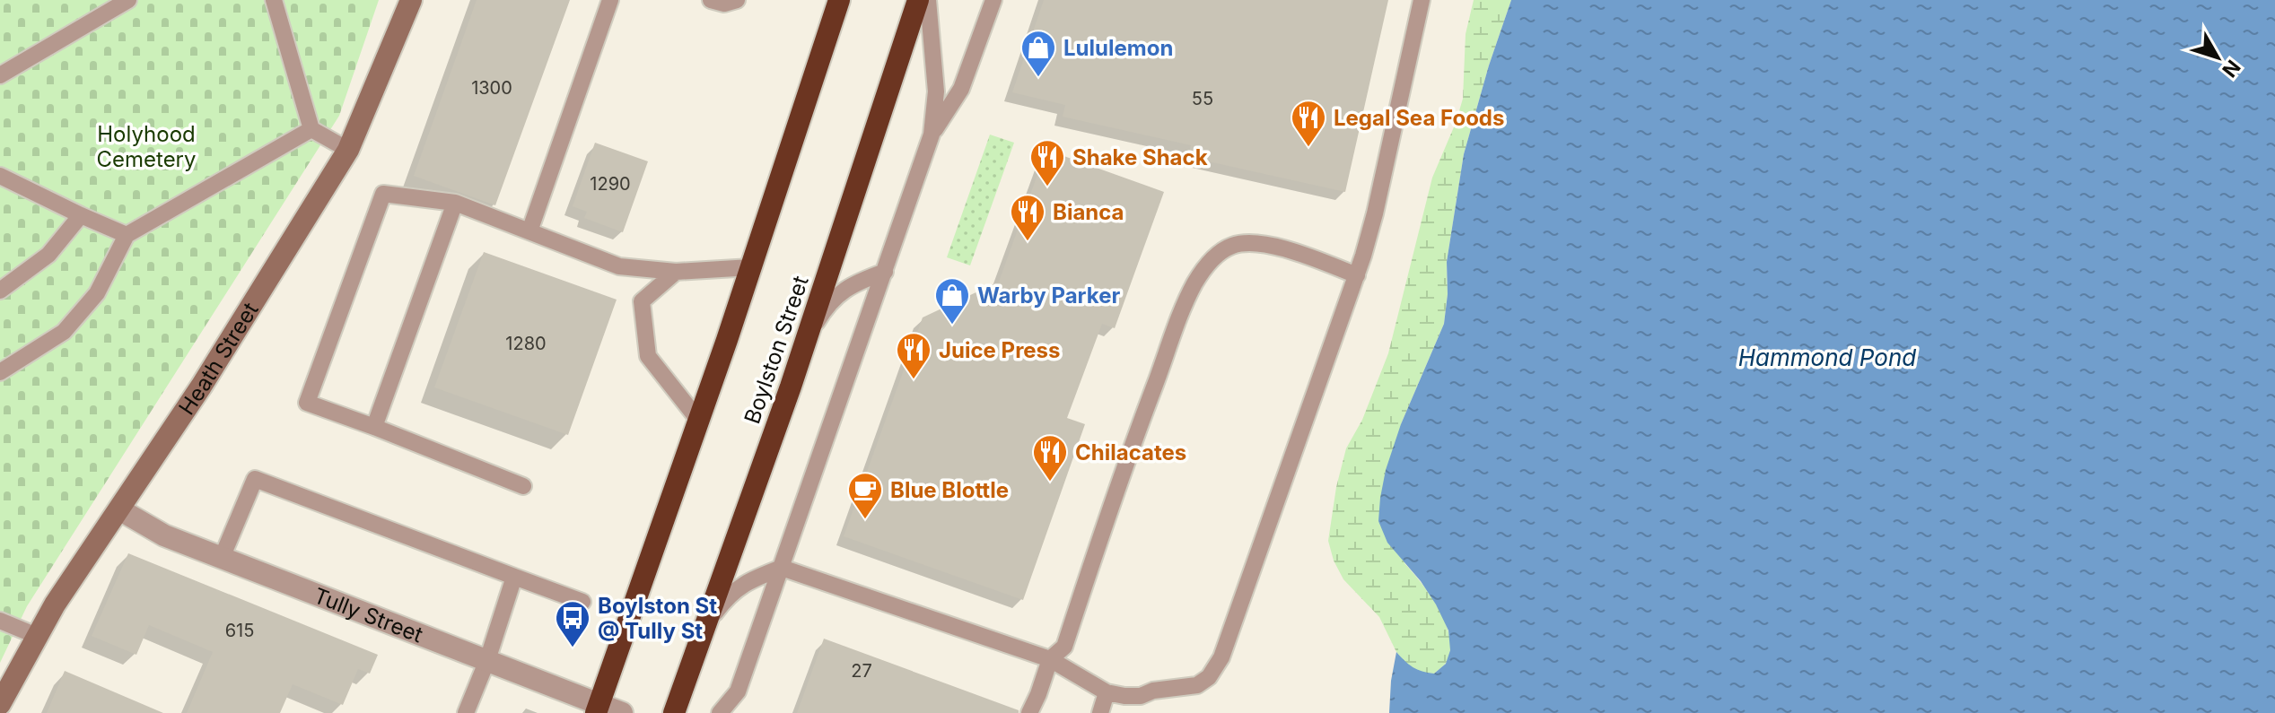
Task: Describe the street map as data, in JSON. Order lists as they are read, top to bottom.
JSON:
{
  "streets": {
    "highway": ["Boylston Street"],
    "street": ["Heath Street", "Tully Street"]
  },
  "crossings": [
    ["Heath Street", "Tully Street"]
  ],
  "water": ["Hammond Pond"],
  "parks": ["Holyhood Cemetery"],
  "places": {
    "shop": ["Lululemon", "Warby Parker"],
    "restaurant": [
      "Legal Sea Foods",
      "Shake Shack",
      "Bianca",
      "Juice Press",
      "Chilacates"
    ],
    "cafe": ["Blue Blottle"],
    "bus stop": ["Boylston St @ Tully St"]
  },
  "house_numbers": [
    "1300",
    "55",
    "1290",
    "1280",
    "615",
    "27"
  ],
  "north": "bottom right"
}
